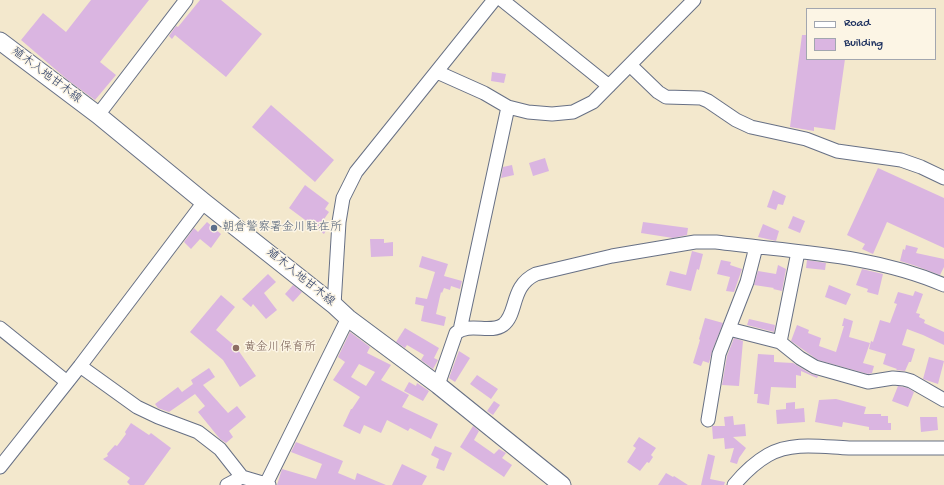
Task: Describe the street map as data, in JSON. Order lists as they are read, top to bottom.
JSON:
{
  "streets": {
    "main road": ["殖木入地甘木線"]
  },
  "places": ["朝倉警察署金川駐在所", "黄金川保育所"],
  "legend": ["Road", "Building"]
}
